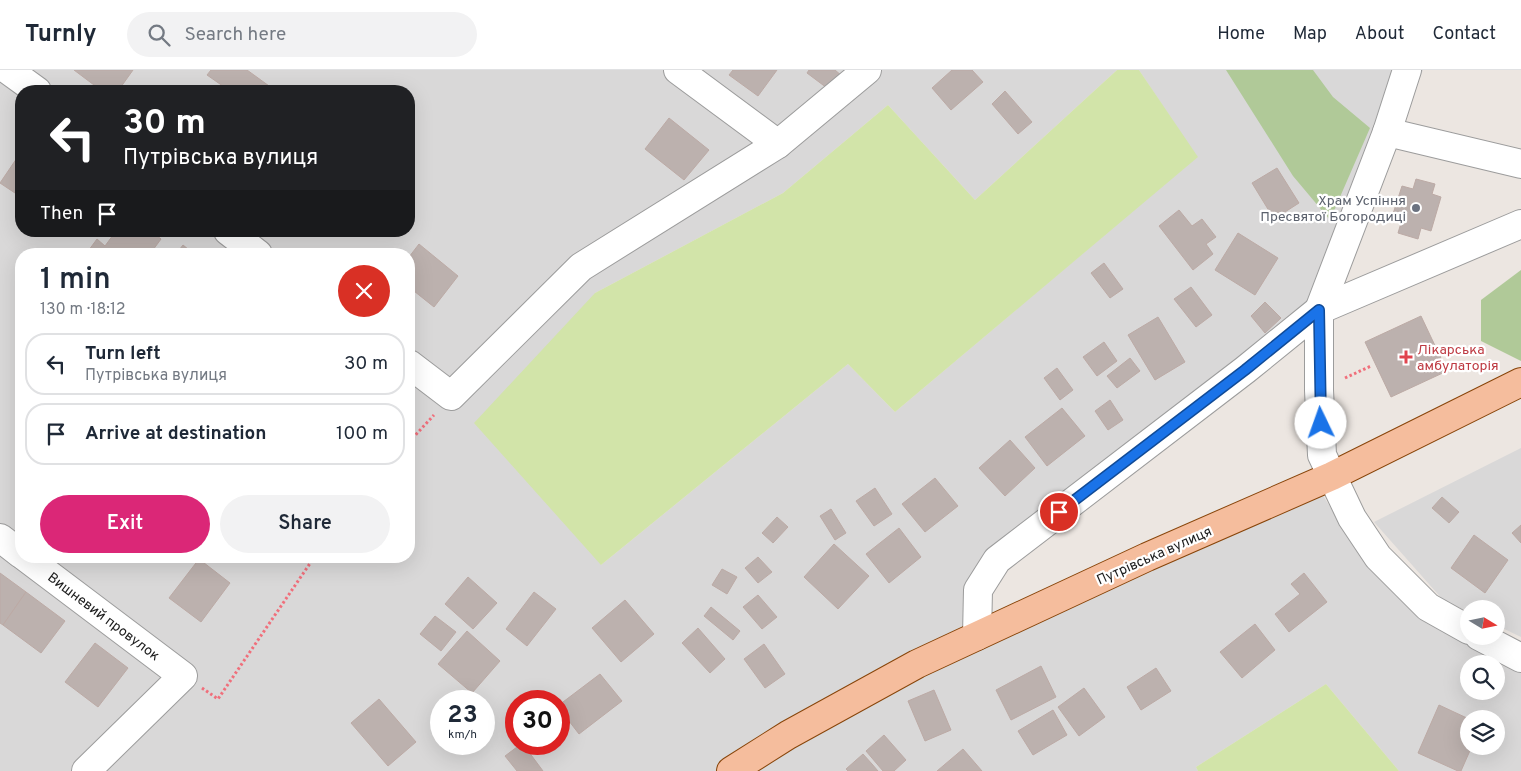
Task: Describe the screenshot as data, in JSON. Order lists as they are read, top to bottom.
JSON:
{
  "streets": {
    "main road": ["Путрівська вулиця"],
    "street": ["Вишневий провулок"]
  },
  "places": {
    "other": ["Храм Успіння Пресвятої Богородиці"],
    "health": ["Лікарська амбулаторія"]
  },
  "north": "right",
  "page": {
    "header": "Turnly",
    "search": "Search here",
    "nav": [
      "Home",
      "Map",
      "About",
      "Contact"
    ],
    "turn": ["30 m", "Путрівська вулиця"],
    "then": "Then",
    "heading": ["1 min", "130 m · 18:12"],
    "list": [
      {
        "name": "Turn left",
        "note": "Путрівська вулиця",
        "value": "30 m"
      },
      {
        "name": "Arrive at destination",
        "value": "100 m"
      }
    ],
    "buttons": ["Exit", "Share"],
    "speed": "23 km/h",
    "limit": "30"
  }
}
